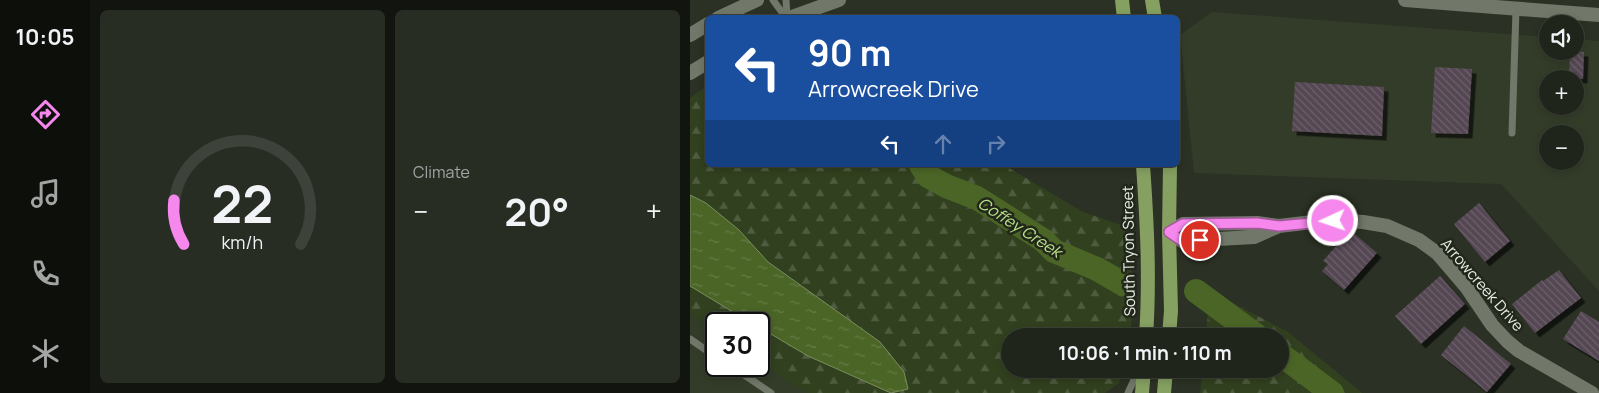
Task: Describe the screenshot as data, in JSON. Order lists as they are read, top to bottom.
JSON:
{
  "streets": {
    "main road": ["South Tryon Street"],
    "street": ["Arrowcreek Drive"]
  },
  "water": ["Coffey Creek"],
  "page": {
    "tabs": "10:05",
    "tile": "Climate",
    "map_buttons": ["+", "−"],
    "turn": ["90 m", "Arrowcreek Drive"],
    "heat": ["−", "20°", "+"],
    "limit": "30",
    "trip": "10:06 · 1 min · 110 m",
    "gauge": ["22", "km/h"]
  }
}
